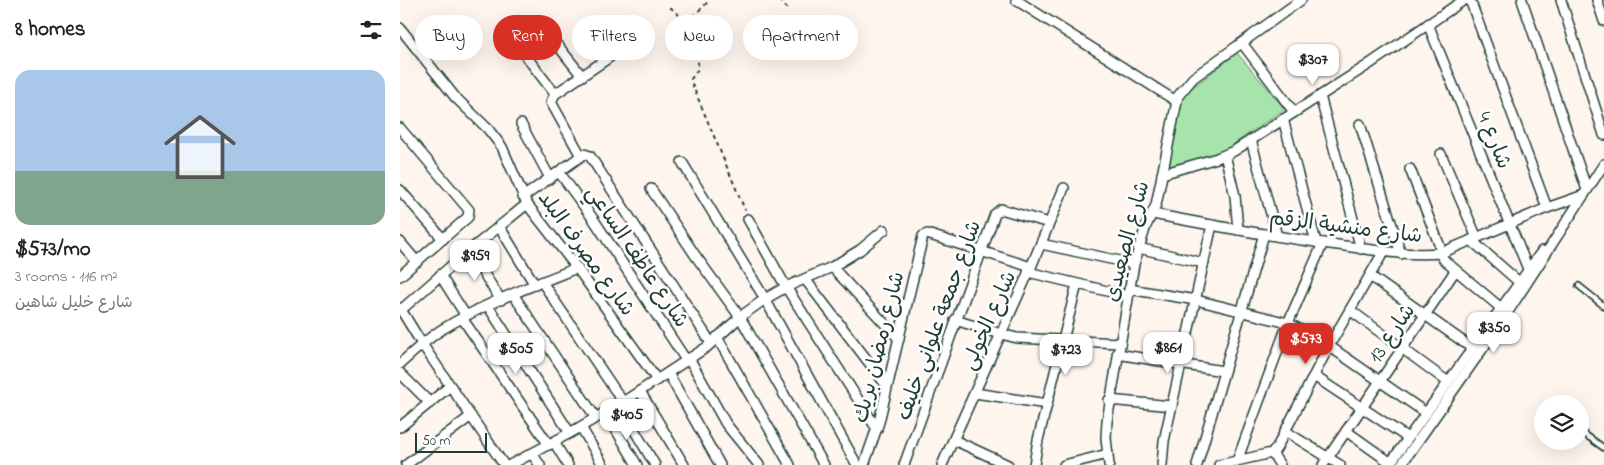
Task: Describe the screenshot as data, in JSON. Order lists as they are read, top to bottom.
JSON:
{
  "streets": {
    "street": [
      "شارع 4",
      "شارع منشية الزقم",
      "شارع الصعيدى",
      "شارع مصرف البلد",
      "شارع عاطف الساعي",
      "شارع جمعة علواني خليف",
      "شارع الخولى",
      "شارع 13",
      "شارع رمضان بريك"
    ]
  },
  "crossings": [
    ["شارع 4", "شارع منشية الزقم"],
    ["شارع منشية الزقم", "شارع الصعيدى"],
    ["شارع جمعة علواني خليف", "شارع الخولى"],
    ["شارع جمعة علواني خليف", "شارع رمضان بريك"]
  ],
  "scale_bar": "50 m",
  "page": {
    "heading": "8 homes",
    "chip": [
      "Buy",
      "Rent",
      "Filters",
      "New",
      "Apartment"
    ],
    "price": [
      "$307",
      "$959",
      "$350",
      "$573",
      "$861",
      "$505",
      "$723",
      "$405"
    ],
    "list": [
      {
        "name": "$573/mo",
        "note": "3 rooms · 116 m² · شارع خليل شاهين"
      }
    ],
    "scale": "50 m"
  }
}
